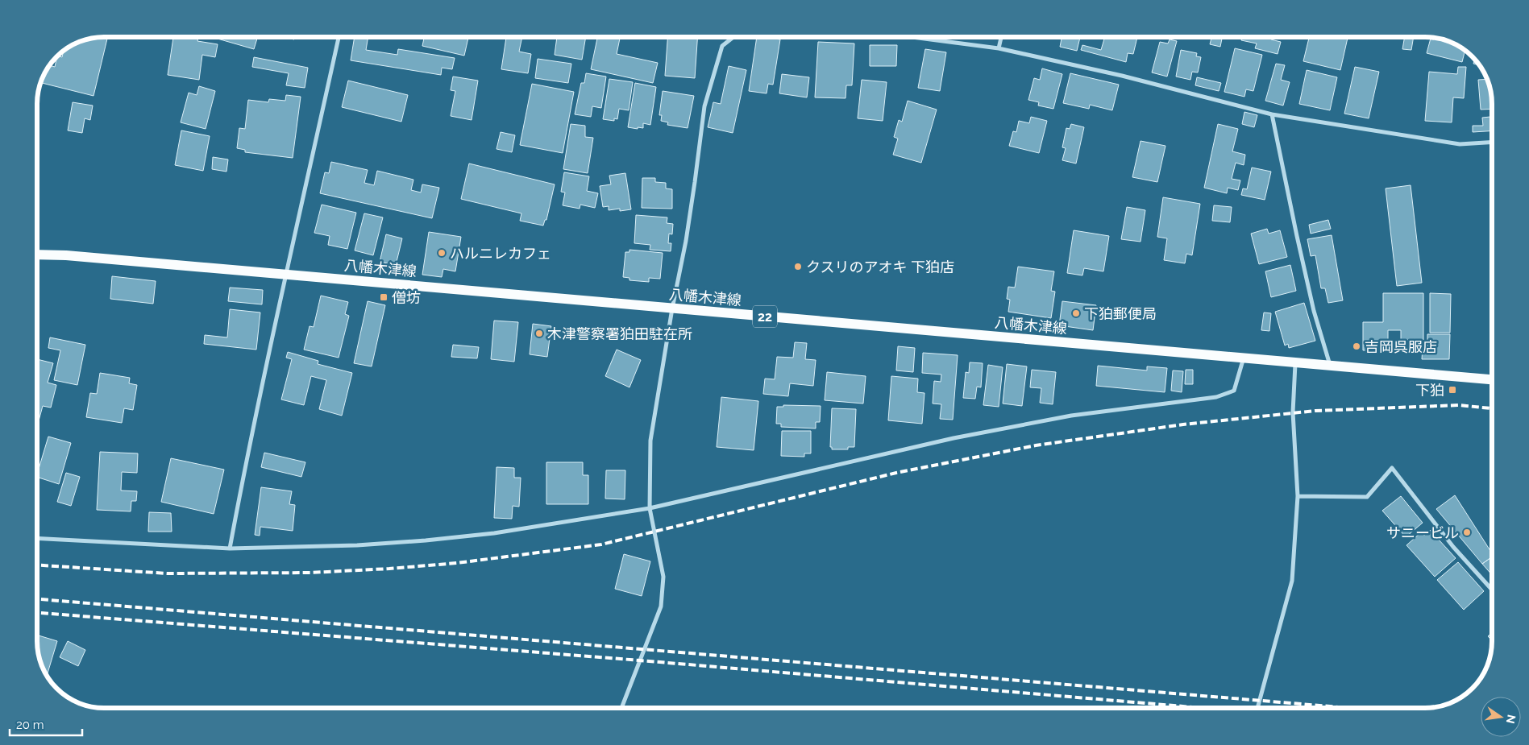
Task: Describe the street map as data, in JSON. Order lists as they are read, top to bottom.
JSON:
{
  "streets": {
    "main road": ["八幡木津線", "22"]
  },
  "places": {
    "other": [
      "ハルニレカフェ",
      "クスリのアオキ 下狛店",
      "下狛郵便局",
      "木津警察署狛田駐在所",
      "吉岡呉服店",
      "サニービル"
    ],
    "transit": ["僧坊", "下狛"]
  },
  "scale_bar": "20 m",
  "north": "right"
}
